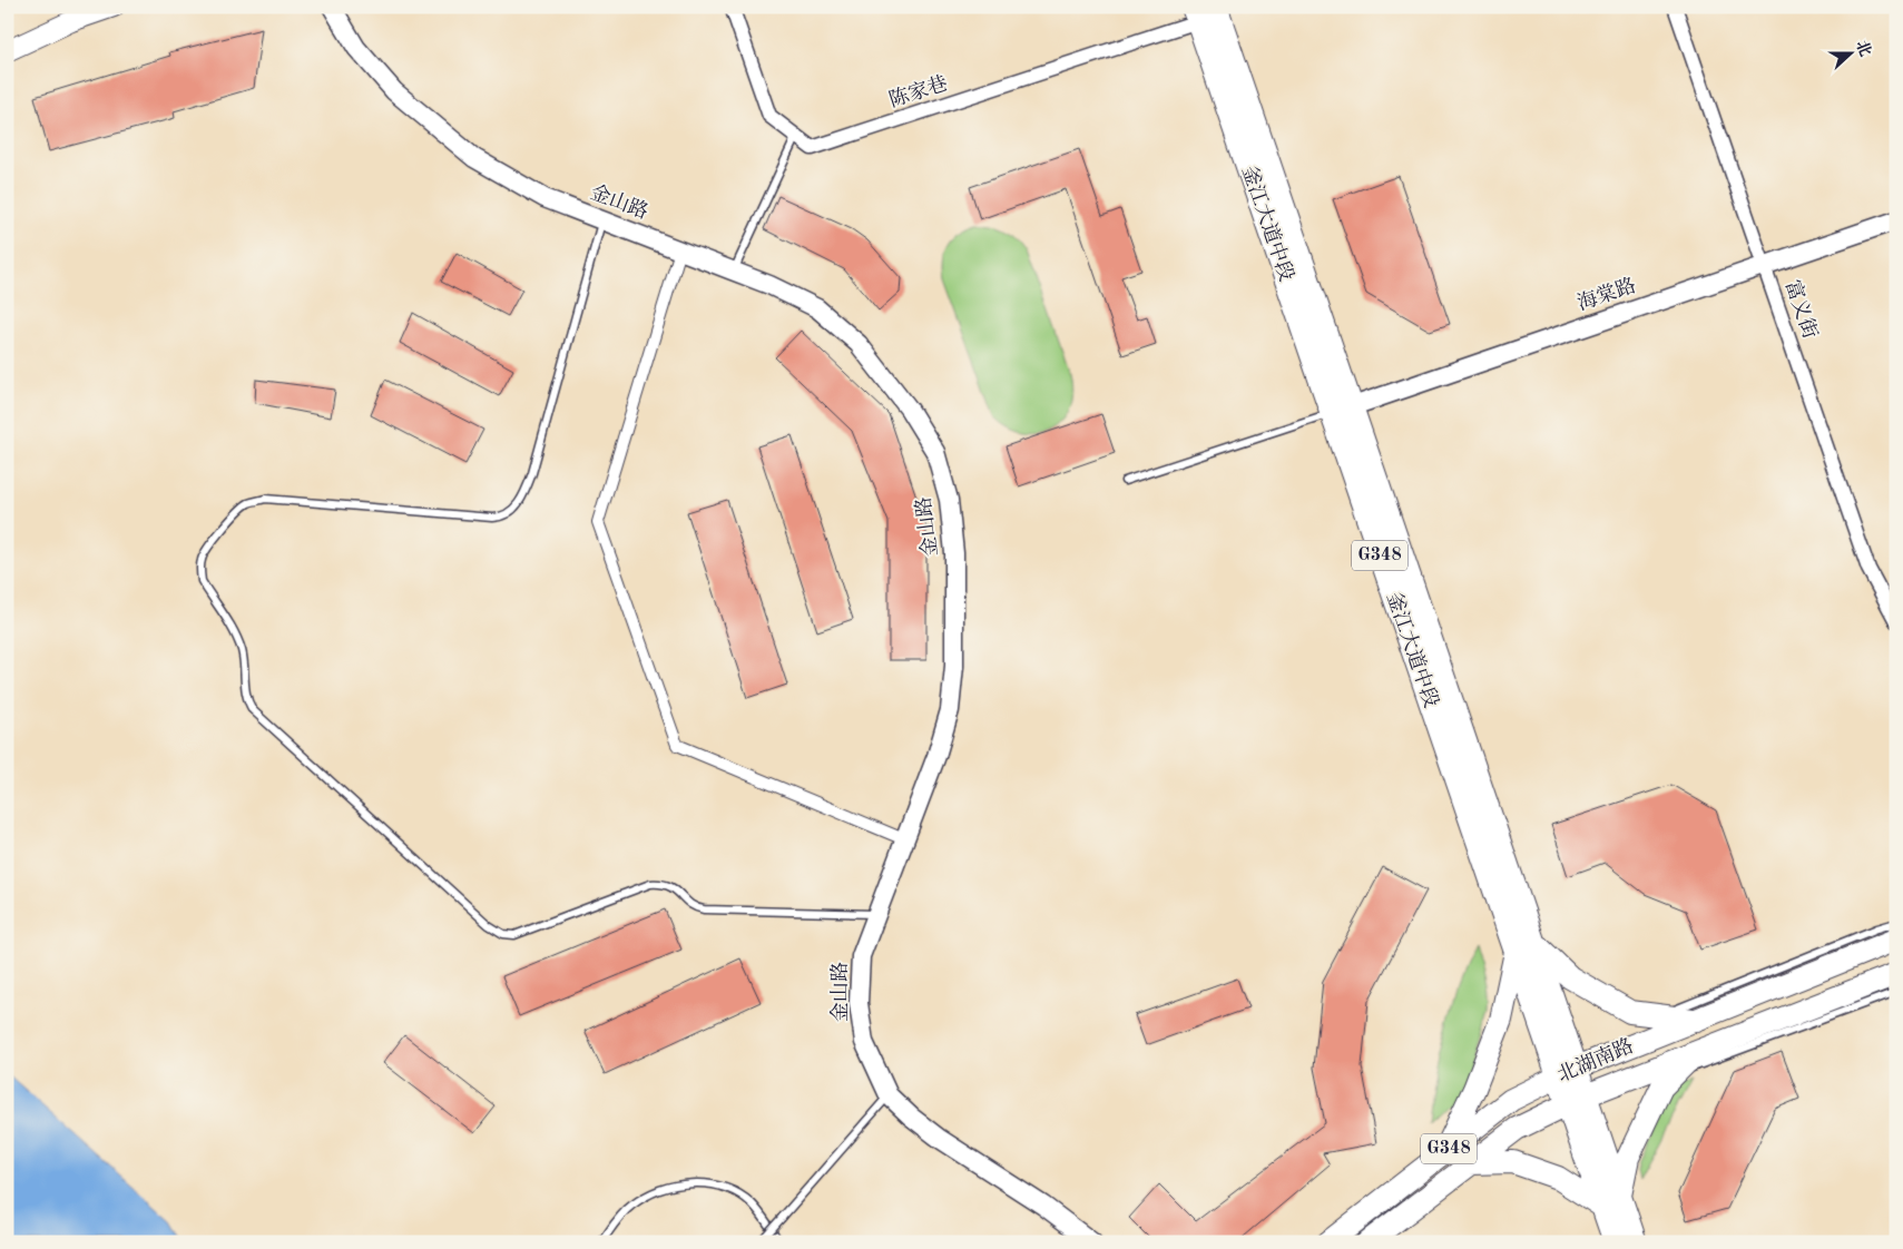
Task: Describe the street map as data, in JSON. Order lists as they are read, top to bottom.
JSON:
{
  "streets": {
    "main road": ["釜江大道中段", "G348", "北湖南路"],
    "street": [
      "陈家巷",
      "金山路",
      "海棠路",
      "富义街"
    ]
  },
  "crossings": [
    ["陈家巷", "釜江大道中段"],
    ["釜江大道中段", "海棠路"],
    ["釜江大道中段", "北湖南路"],
    ["海棠路", "富义街"]
  ],
  "north": "right"
}
